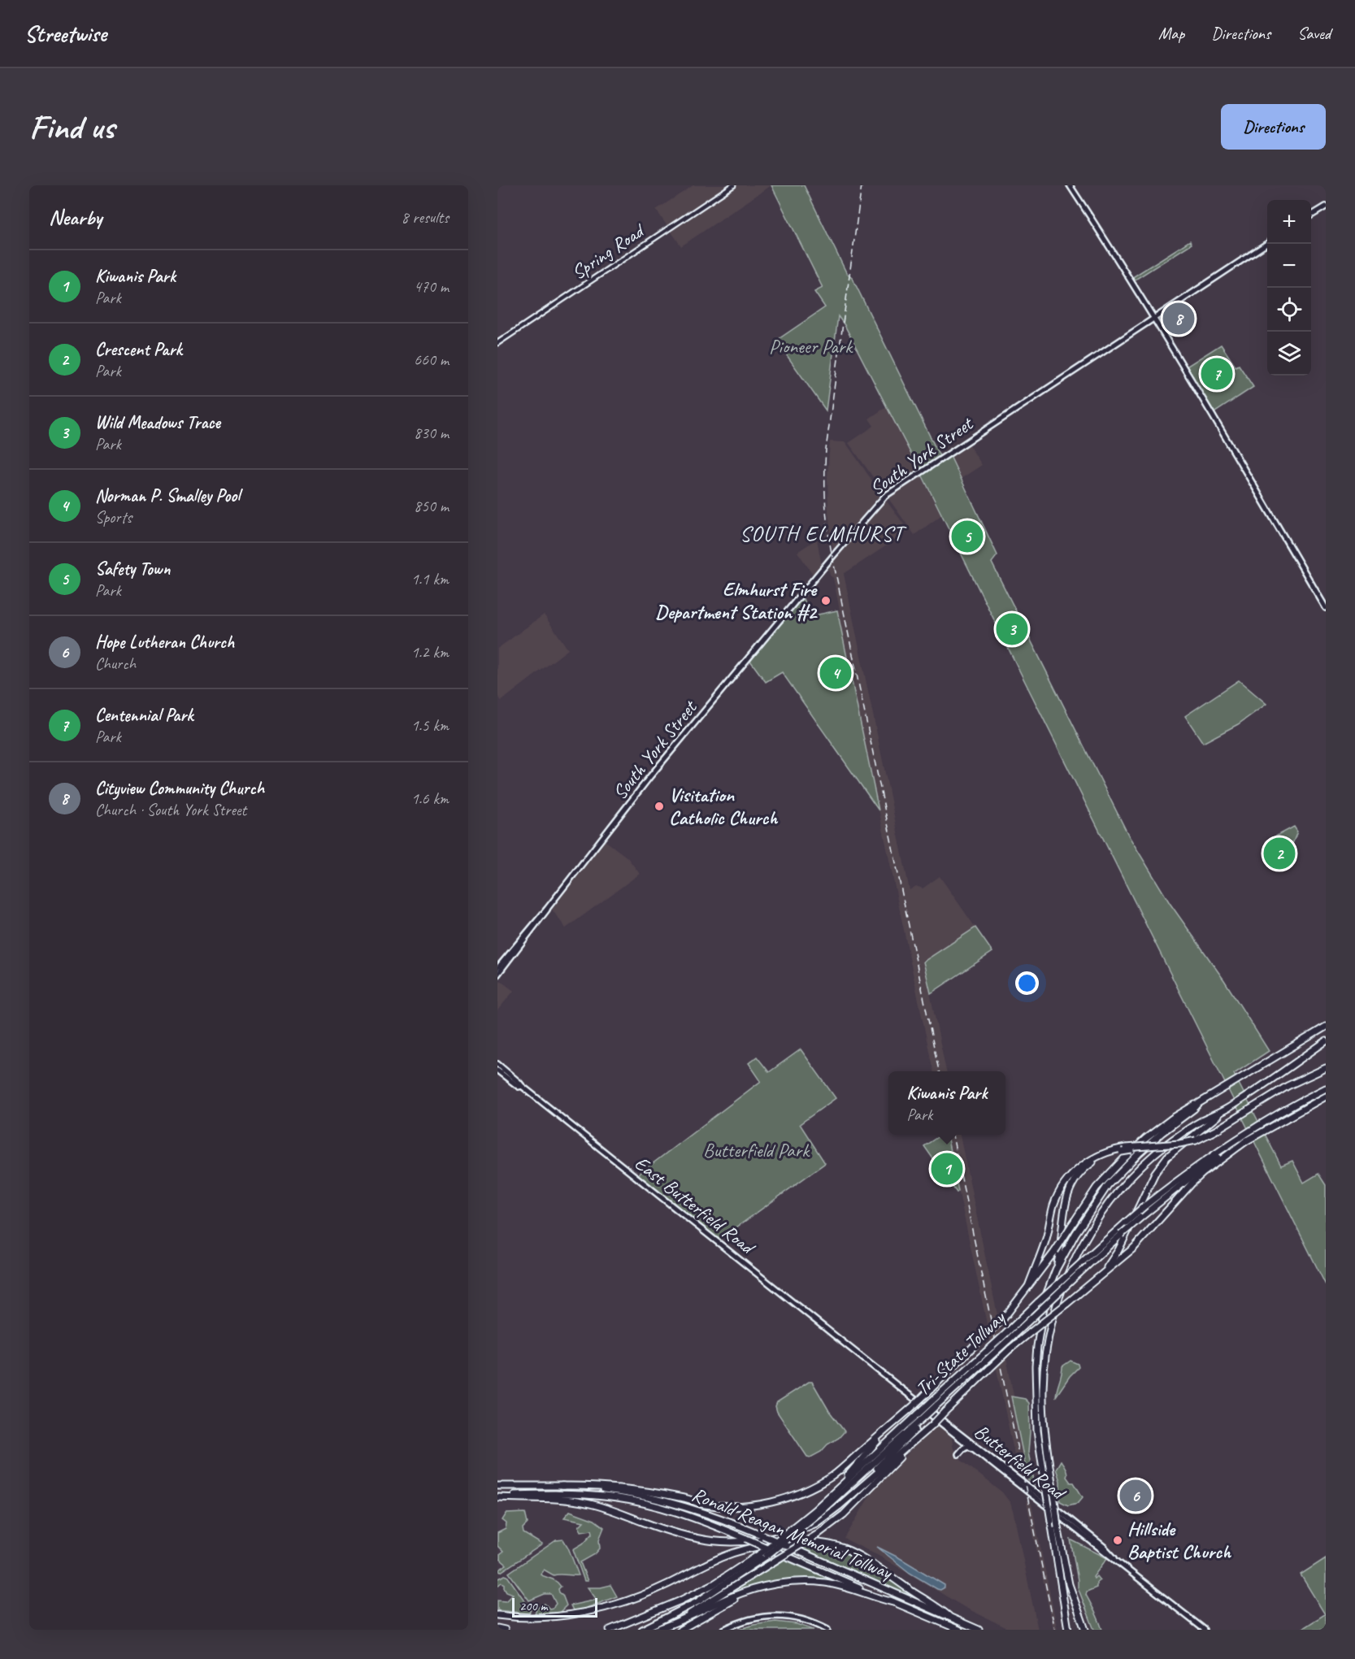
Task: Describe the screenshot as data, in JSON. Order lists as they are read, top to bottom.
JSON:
{
  "streets": {
    "highway": ["Tri-State Tollway", "Ronald Reagan Memorial Tollway"],
    "main road": ["South York Street", "East Butterfield Road", "Butterfield Road"],
    "street": ["Spring Road"]
  },
  "crossings": [
    ["East Butterfield Road", "Butterfield Road"]
  ],
  "districts": ["SOUTH ELMHURST"],
  "parks": ["Pioneer Park", "Butterfield Park"],
  "places": ["Elmhurst Fire Department Station #2", "Visitation Catholic Church", "Hillside Baptist Church"],
  "scale_bar": "200 m",
  "page": {
    "header": "Streetwise",
    "nav": ["Map", "Directions", "Saved"],
    "buttons": "Directions",
    "title": "Find us",
    "heading": ["Nearby", "8 results"],
    "map_buttons": ["+", "−"],
    "list": [
      {
        "mark": "1",
        "name": "Kiwanis Park",
        "note": "Park",
        "value": "470 m"
      },
      {
        "mark": "2",
        "name": "Crescent Park",
        "note": "Park",
        "value": "660 m"
      },
      {
        "mark": "3",
        "name": "Wild Meadows Trace",
        "note": "Park",
        "value": "830 m"
      },
      {
        "mark": "4",
        "name": "Norman P. Smalley Pool",
        "note": "Sports",
        "value": "850 m"
      },
      {
        "mark": "5",
        "name": "Safety Town",
        "note": "Park",
        "value": "1.1 km"
      },
      {
        "mark": "6",
        "name": "Hope Lutheran Church",
        "note": "Church",
        "value": "1.2 km"
      },
      {
        "mark": "7",
        "name": "Centennial Park",
        "note": "Park",
        "value": "1.5 km"
      },
      {
        "mark": "8",
        "name": "Cityview Community Church",
        "note": "Church · South York Street",
        "value": "1.6 km"
      }
    ],
    "pins": [
      "8",
      "7",
      "5",
      "3",
      "4",
      "2",
      "1",
      "6"
    ],
    "popup": ["Kiwanis Park", "Park"],
    "scale": "200 m"
  }
}
